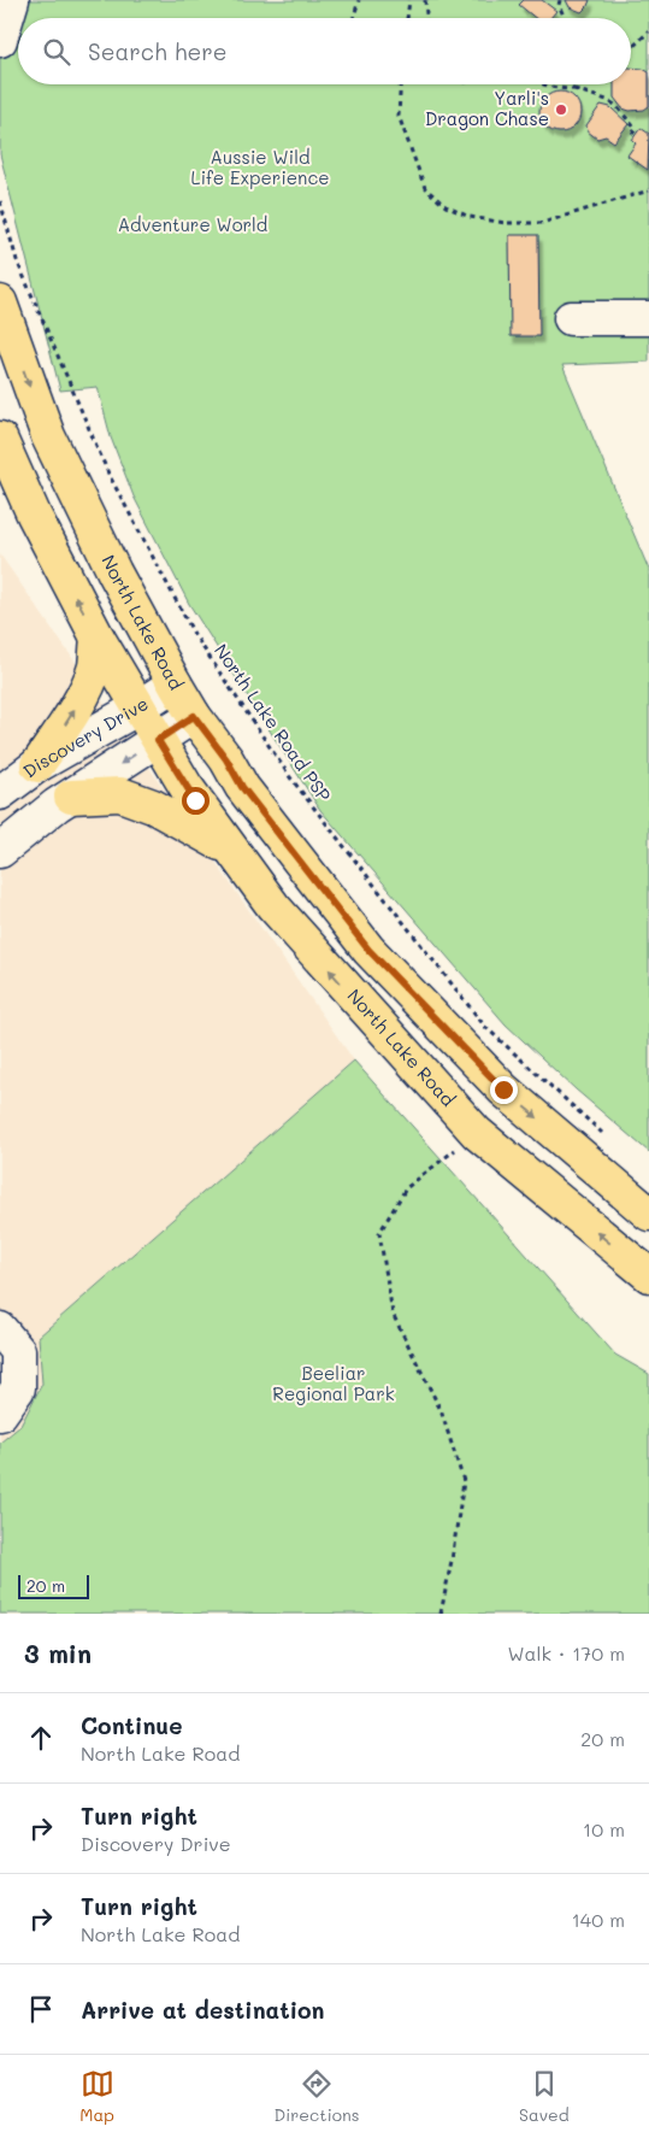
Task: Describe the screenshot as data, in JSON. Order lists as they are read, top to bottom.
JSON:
{
  "streets": {
    "main road": ["North Lake Road"],
    "street": ["Discovery Drive"],
    "path": ["North Lake Road PSP"]
  },
  "crossings": [
    ["North Lake Road", "Discovery Drive"]
  ],
  "parks": ["Aussie Wild Life Experience", "Adventure World", "Beeliar Regional Park"],
  "places": ["Yarli's Dragon Chase"],
  "scale_bar": "20 m",
  "page": {
    "search": "Search here",
    "scale": "20 m",
    "heading": ["3 min", "Walk · 170 m"],
    "list": [
      ["Continue", "North Lake Road", "20 m"],
      ["Turn right", "Discovery Drive", "10 m"],
      ["Turn right", "North Lake Road", "140 m"],
      "Arrive at destination"
    ],
    "nav": ["Map", "Directions", "Saved"]
  }
}
